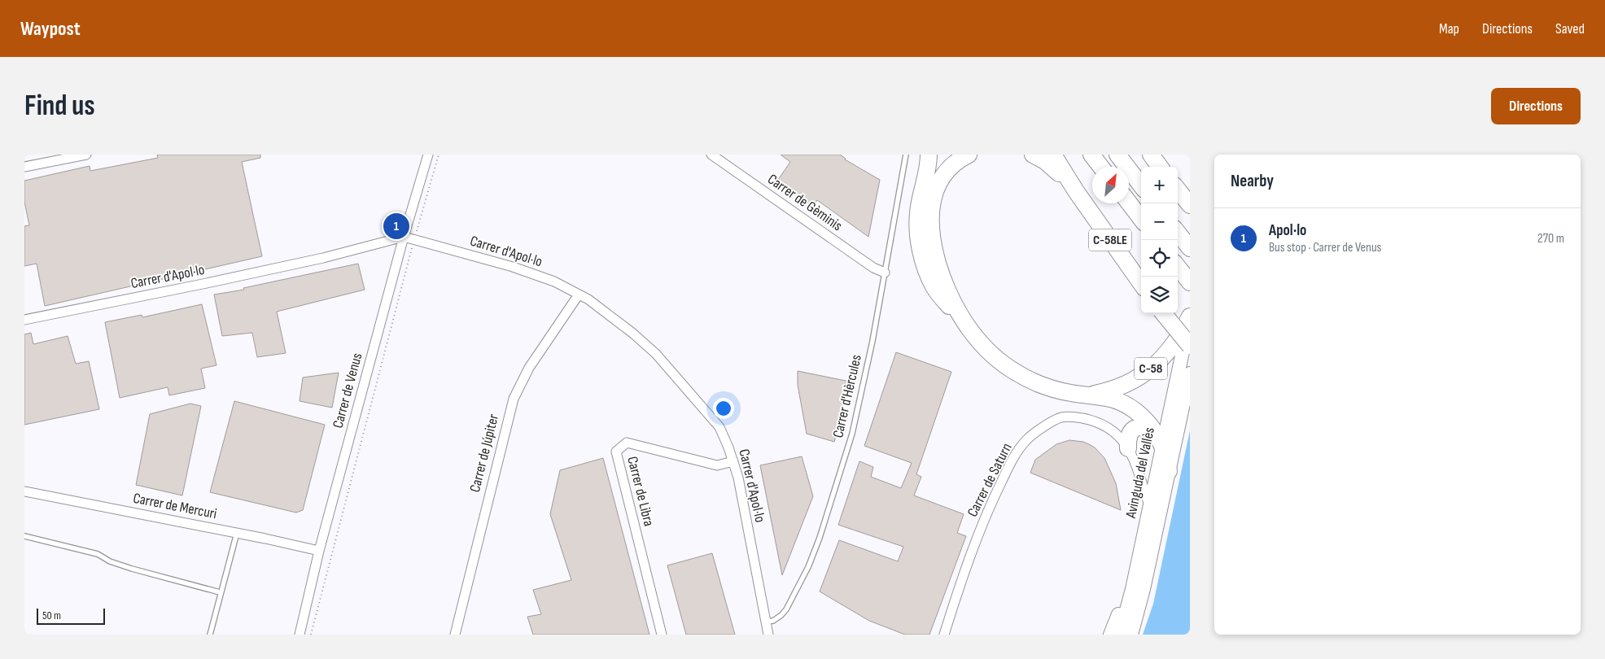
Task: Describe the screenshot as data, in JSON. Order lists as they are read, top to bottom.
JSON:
{
  "streets": {
    "highway": ["C-58LE", "C-58"],
    "main road": ["Avinguda del Vallès"],
    "street": [
      "Carrer de Gèminis",
      "Carrer d'Apol·lo",
      "Carrer de Venus",
      "Carrer de Júpiter",
      "Carrer de Saturn",
      "Carrer de Libra",
      "Carrer de Mercuri"
    ],
    "lane": ["Carrer d'Hèrcules"]
  },
  "crossings": [
    ["Carrer de Gèminis", "Carrer d'Hèrcules"],
    ["Carrer d'Apol·lo", "Carrer de Venus"],
    ["Carrer d'Apol·lo", "Carrer d'Hèrcules"],
    ["Carrer d'Apol·lo", "Carrer de Júpiter"],
    ["Carrer d'Apol·lo", "Carrer de Libra"],
    ["C-58", "Avinguda del Vallès"],
    ["Carrer de Venus", "Carrer de Mercuri"],
    ["Avinguda del Vallès", "Carrer de Saturn"]
  ],
  "scale_bar": "50 m",
  "north": "top right",
  "page": {
    "header": "Waypost",
    "nav": ["Map", "Directions", "Saved"],
    "buttons": "Directions",
    "title": "Find us",
    "heading": "Nearby",
    "map_buttons": ["+", "−"],
    "list": [
      {
        "mark": "1",
        "name": "Apol·lo",
        "note": "Bus stop · Carrer de Venus",
        "value": "270 m"
      }
    ],
    "pins": "1",
    "scale": "50 m"
  }
}
